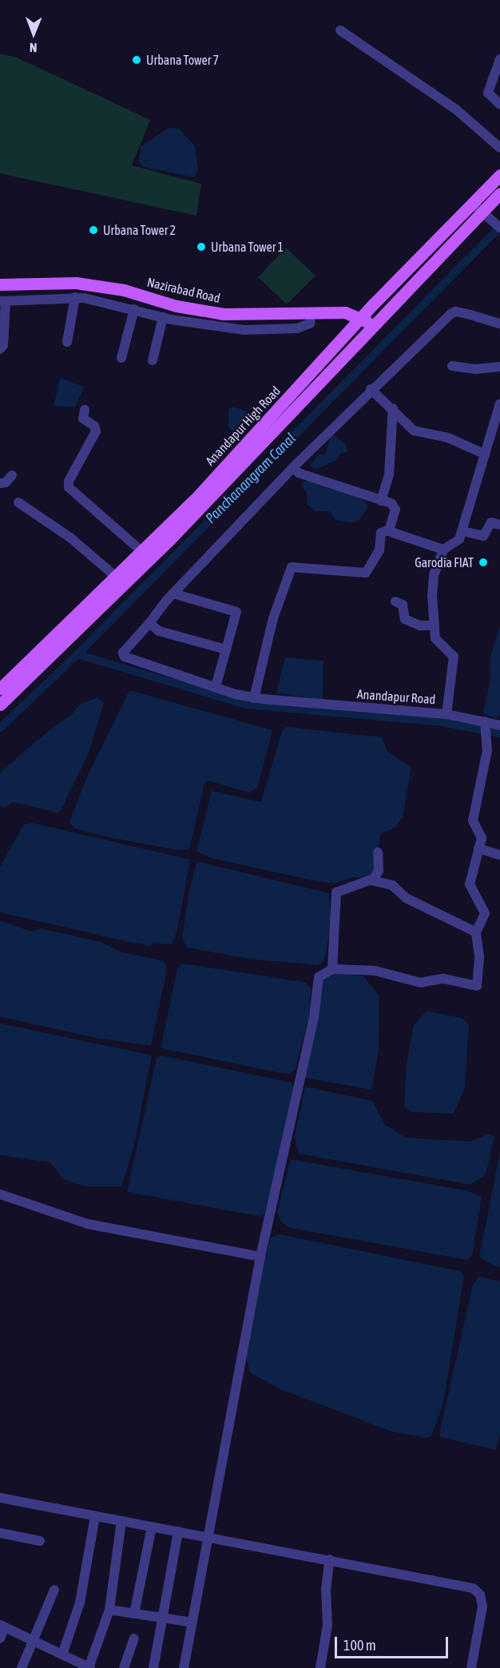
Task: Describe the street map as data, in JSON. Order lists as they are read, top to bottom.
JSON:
{
  "streets": {
    "main road": ["Nazirabad Road", "Anandapur High Road"],
    "street": ["Anandapur Road"]
  },
  "crossings": [
    ["Nazirabad Road", "Anandapur High Road"]
  ],
  "water": ["Panchanangram Canal"],
  "places": [
    "Urbana Tower 7",
    "Urbana Tower 2",
    "Urbana Tower 1",
    "Garodia FIAT"
  ],
  "scale_bar": "100 m",
  "north": "bottom"
}
